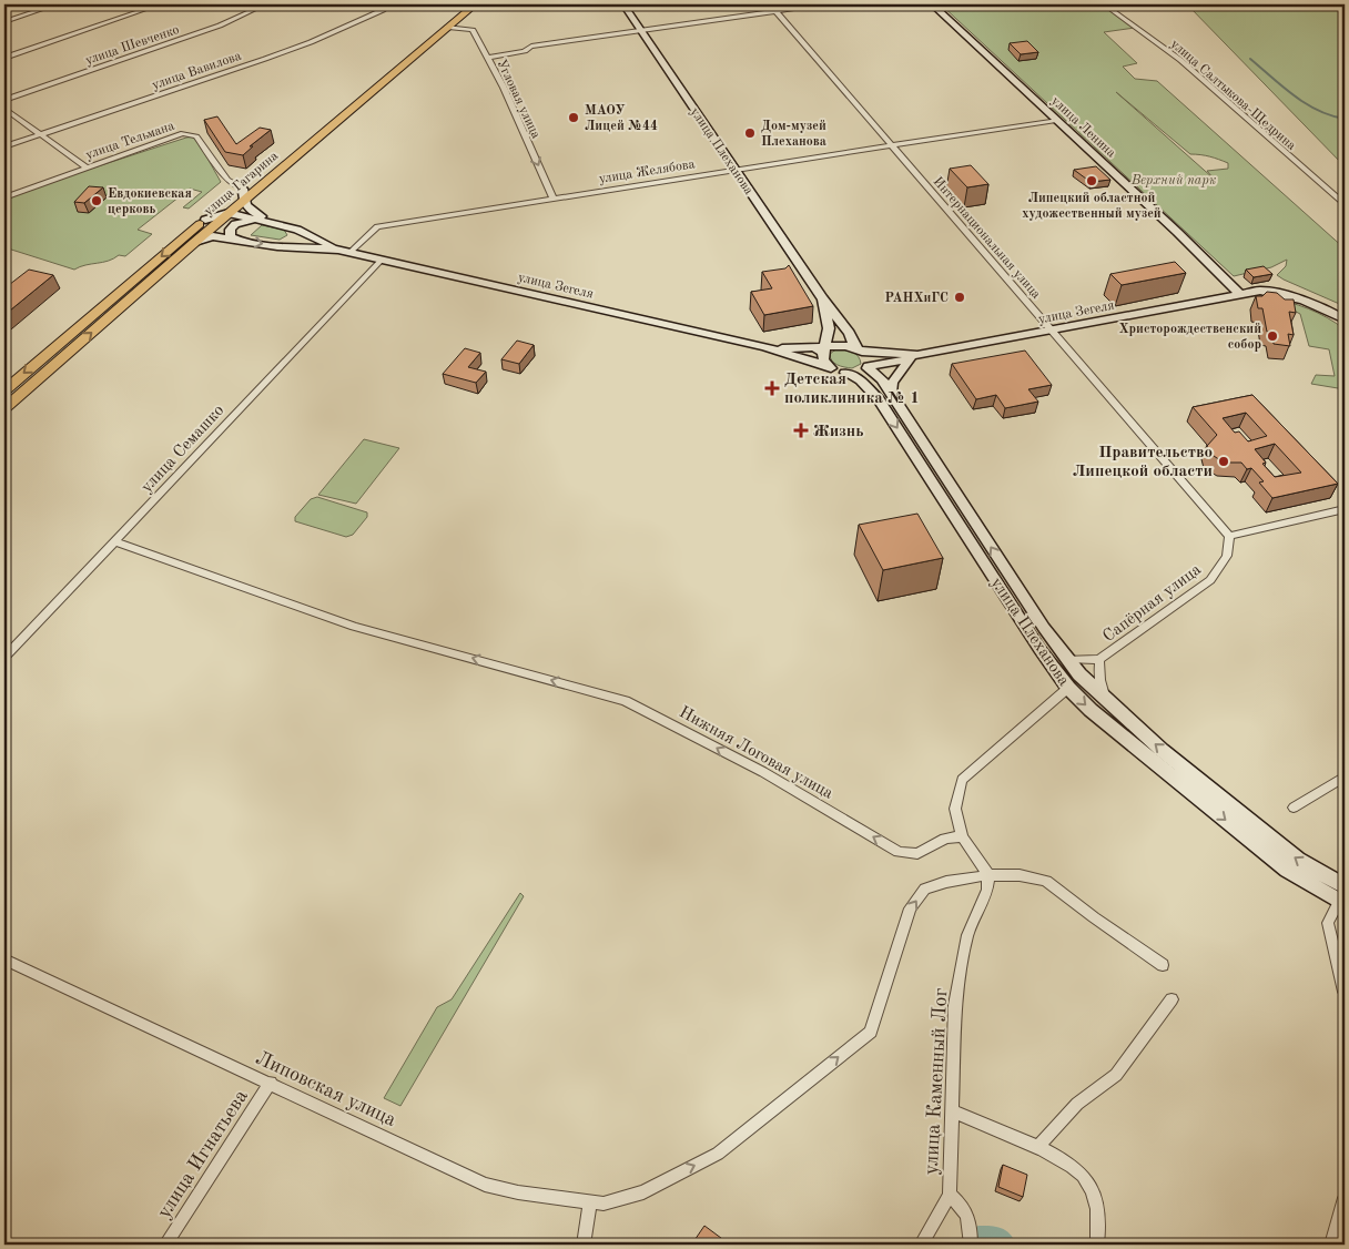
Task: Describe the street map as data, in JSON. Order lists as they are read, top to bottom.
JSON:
{
  "streets": {
    "main road": [
      "улица Ленина",
      "улица Плеханова",
      "улица Гагарина",
      "улица Зегеля"
    ],
    "street": [
      "улица Шевченко",
      "улица Вавилова",
      "улица Салтыкова-Щедрина",
      "Угловая улица",
      "улица Тельмана",
      "улица Желябова",
      "Интернациональная улица",
      "улица Семашко",
      "Сапёрная улица",
      "Нижняя Логовая улица",
      "улица Каменный Лог",
      "Липовская улица",
      "улица Игнатьева"
    ]
  },
  "crossings": [
    ["Угловая улица", "улица Желябова"],
    ["Угловая улица", "улица Гагарина"],
    ["улица Ленина", "улица Желябова"],
    ["улица Ленина", "улица Зегеля"],
    ["улица Тельмана", "улица Гагарина"],
    ["улица Плеханова", "улица Желябова"],
    ["улица Плеханова", "улица Зегеля"],
    ["улица Плеханова", "Сапёрная улица"],
    ["улица Желябова", "Интернациональная улица"],
    ["улица Желябова", "улица Зегеля"],
    ["Интернациональная улица", "улица Зегеля"],
    ["Интернациональная улица", "Сапёрная улица"],
    ["улица Зегеля", "улица Семашко"],
    ["улица Семашко", "Нижняя Логовая улица"],
    ["улица Каменный Лог", "Липовская улица"],
    ["Липовская улица", "улица Игнатьева"]
  ],
  "one_way": ["Угловая улица", "Нижняя Логовая улица", "Липовская улица"],
  "parks": ["Верхний парк"],
  "places": {
    "other": [
      "МАОУ Лицей №44",
      "Дом-музей Плеханова",
      "Липецкий областной художественный музей",
      "Евдокиевская церковь",
      "РАНХиГС",
      "Христорождественский собор",
      "Правительство Липецкой области"
    ],
    "health": ["Детская поликлиника № 1", "Жизнь"]
  }
}
